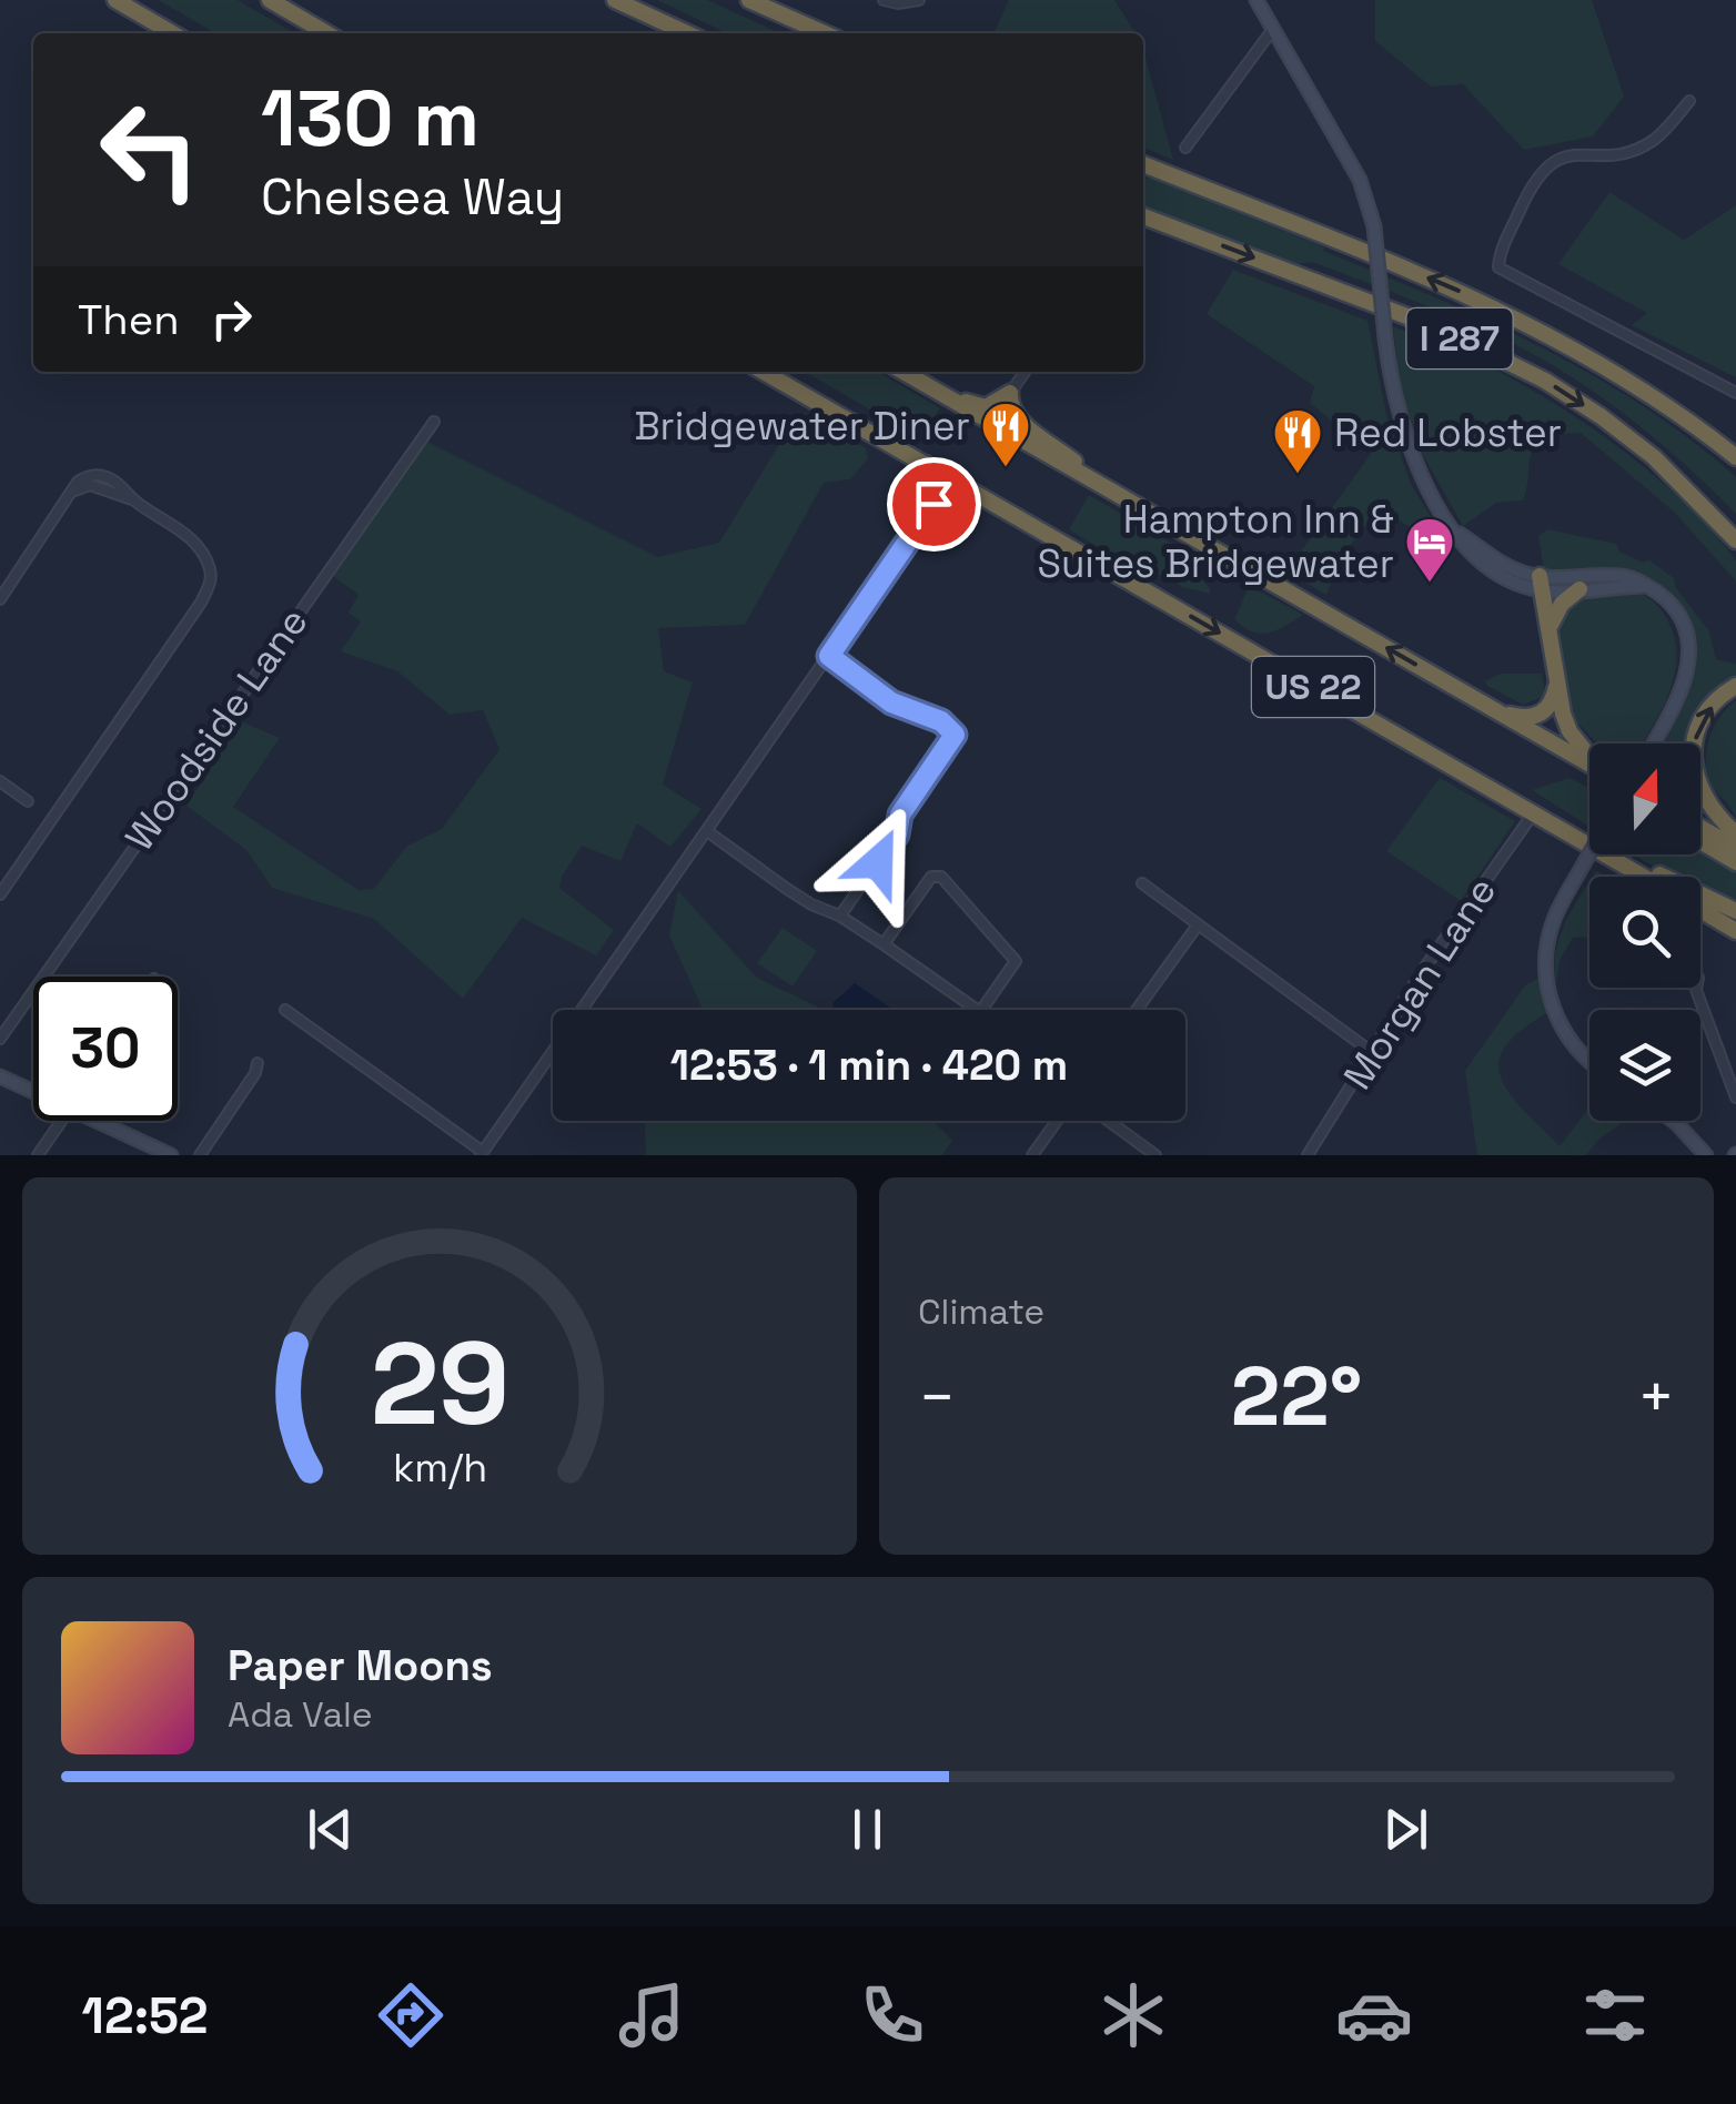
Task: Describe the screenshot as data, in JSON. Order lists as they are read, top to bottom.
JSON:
{
  "streets": {
    "highway": ["I 287", "US 22"],
    "street": ["Woodside Lane", "Morgan Lane"]
  },
  "crossings": [
    ["US 22", "Morgan Lane"]
  ],
  "places": {
    "restaurant": ["Bridgewater Diner", "Red Lobster"],
    "hotel": ["Hampton Inn & Suites Bridgewater"]
  },
  "north": "top",
  "page": {
    "turn": ["130 m", "Chelsea Way"],
    "then": "Then",
    "limit": "30",
    "trip": "12:53 · 1 min · 420 m",
    "tile": "Climate",
    "heat": ["−", "22°", "+"],
    "song": ["Paper Moons", "Ada Vale"],
    "tabs": "12:52",
    "gauge": ["29", "km/h"]
  }
}
